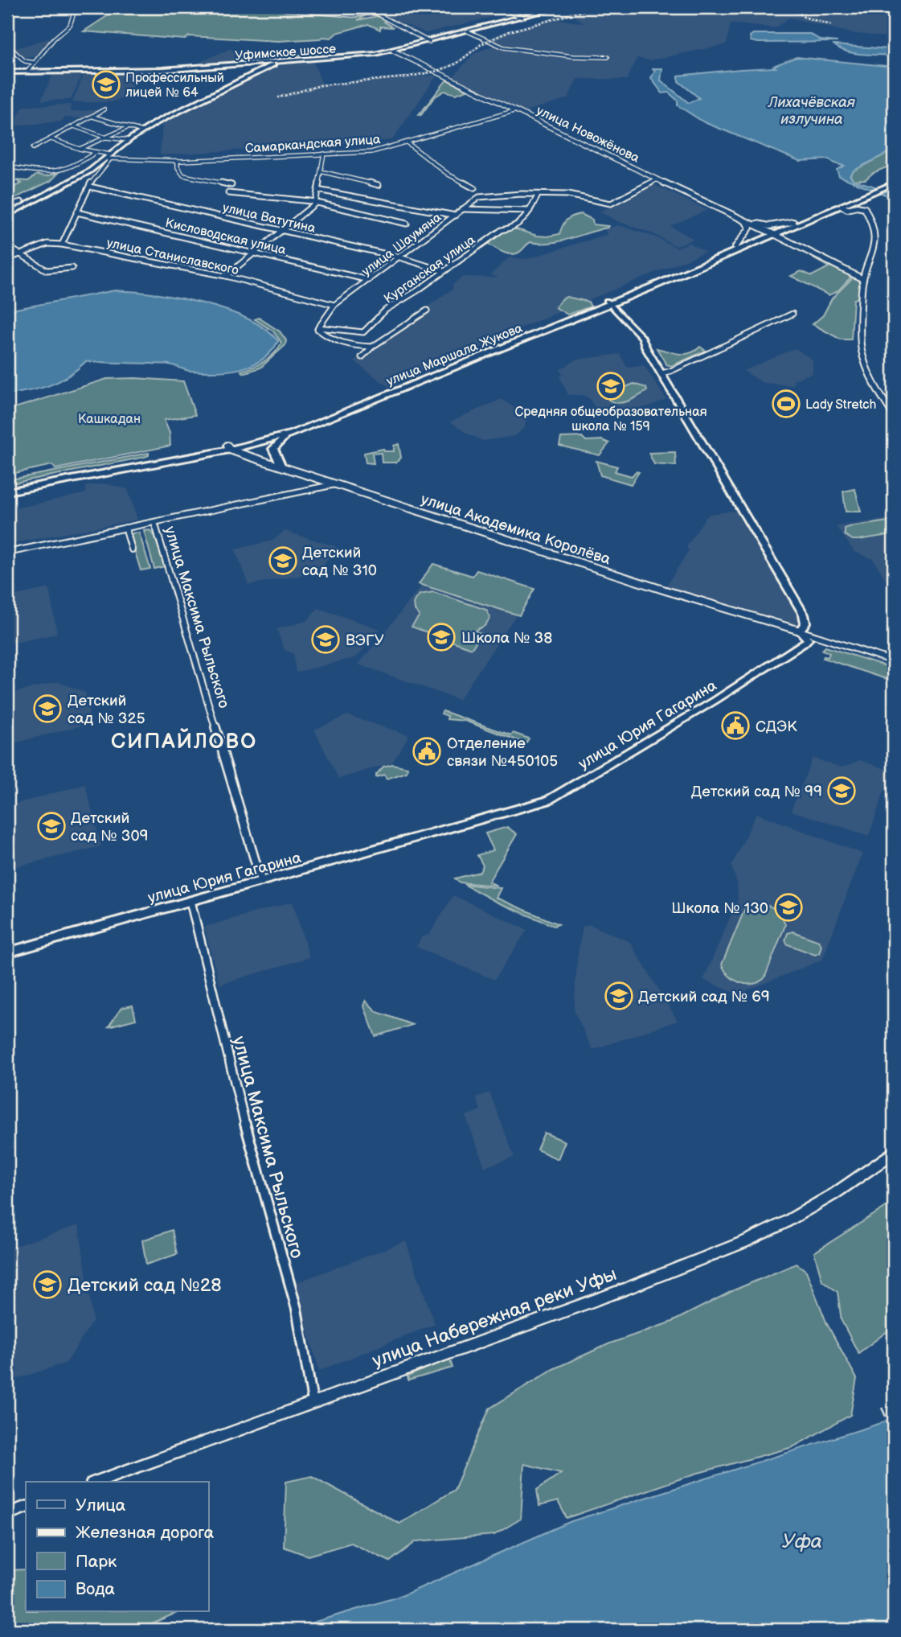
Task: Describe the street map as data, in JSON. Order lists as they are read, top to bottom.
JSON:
{
  "streets": {
    "main road": ["Уфимское шоссе", "улица Маршала Жукова", "улица Юрия Гагарина"],
    "street": [
      "улица Новожёнова",
      "Самаркандская улица",
      "улица Ватутина",
      "Кисловодская улица",
      "улица Шаумяна",
      "улица Станиславского",
      "Курганская улица",
      "улица Академика Королёва",
      "улица Максима Рыльского",
      "улица Набережная реки Уфы"
    ]
  },
  "crossings": [
    ["Уфимское шоссе", "улица Новожёнова"],
    ["улица Новожёнова", "Самаркандская улица"],
    ["улица Новожёнова", "улица Маршала Жукова"],
    ["улица Ватутина", "улица Шаумяна"],
    ["улица Ватутина", "Курганская улица"],
    ["Кисловодская улица", "улица Шаумяна"],
    ["улица Шаумяна", "улица Станиславского"],
    ["улица Шаумяна", "Курганская улица"],
    ["улица Маршала Жукова", "улица Академика Королёва"],
    ["улица Маршала Жукова", "улица Юрия Гагарина"],
    ["улица Академика Королёва", "улица Юрия Гагарина"],
    ["улица Максима Рыльского", "улица Юрия Гагарина"],
    ["улица Максима Рыльского", "улица Набережная реки Уфы"]
  ],
  "districts": ["СИПАЙЛОВО"],
  "water": ["Лихачёвская излучина", "Уфа"],
  "parks": ["Кашкадан"],
  "places": {
    "school or university": [
      "Профессильный лицей № 64",
      "Средняя общеобразовательная школа № 159",
      "Детский сад № 310",
      "Школа № 38",
      "ВЭГУ",
      "Детский сад № 325",
      "Детский сад № 99",
      "Детский сад № 309",
      "Школа № 130",
      "Детский сад № 69",
      "Детский сад №28"
    ],
    "sports": ["Lady Stretch"],
    "public building": ["СДЭК", "Отделение связи №450105"]
  },
  "legend": [
    "Улица",
    "Железная дорога",
    "Парк",
    "Вода"
  ]
}
